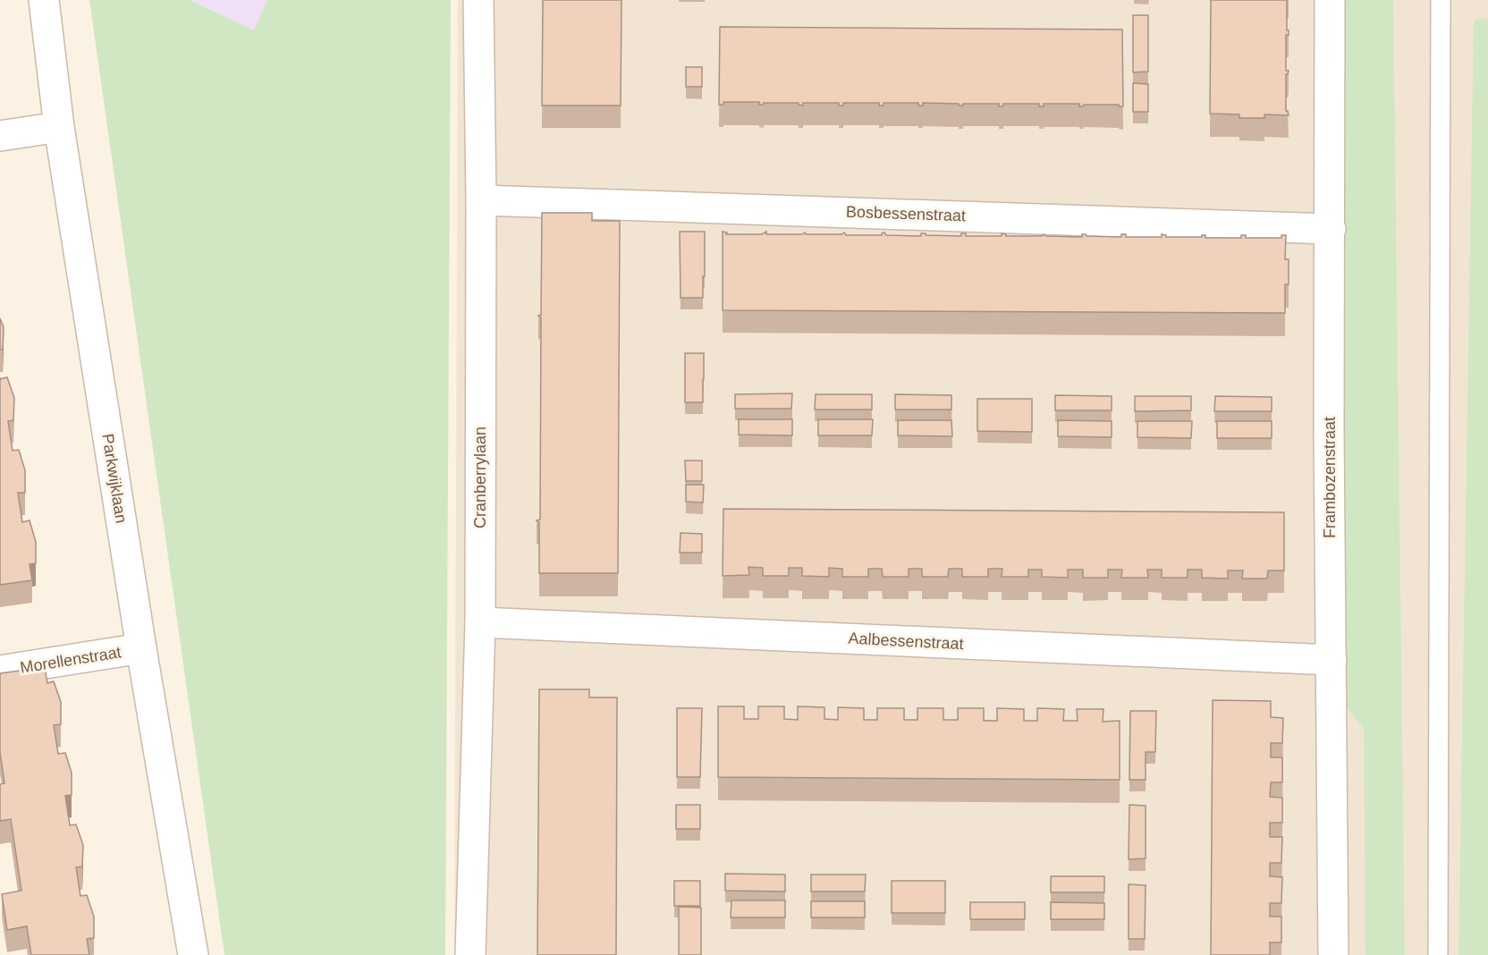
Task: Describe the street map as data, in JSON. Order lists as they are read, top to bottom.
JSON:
{
  "streets": {
    "street": [
      "Bosbessenstraat",
      "Cranberrylaan",
      "Frambozenstraat",
      "Parkwijklaan",
      "Aalbessenstraat",
      "Morellenstraat"
    ]
  },
  "crossings": [
    ["Bosbessenstraat", "Cranberrylaan"],
    ["Bosbessenstraat", "Frambozenstraat"],
    ["Cranberrylaan", "Aalbessenstraat"],
    ["Frambozenstraat", "Aalbessenstraat"],
    ["Parkwijklaan", "Morellenstraat"]
  ]
}
